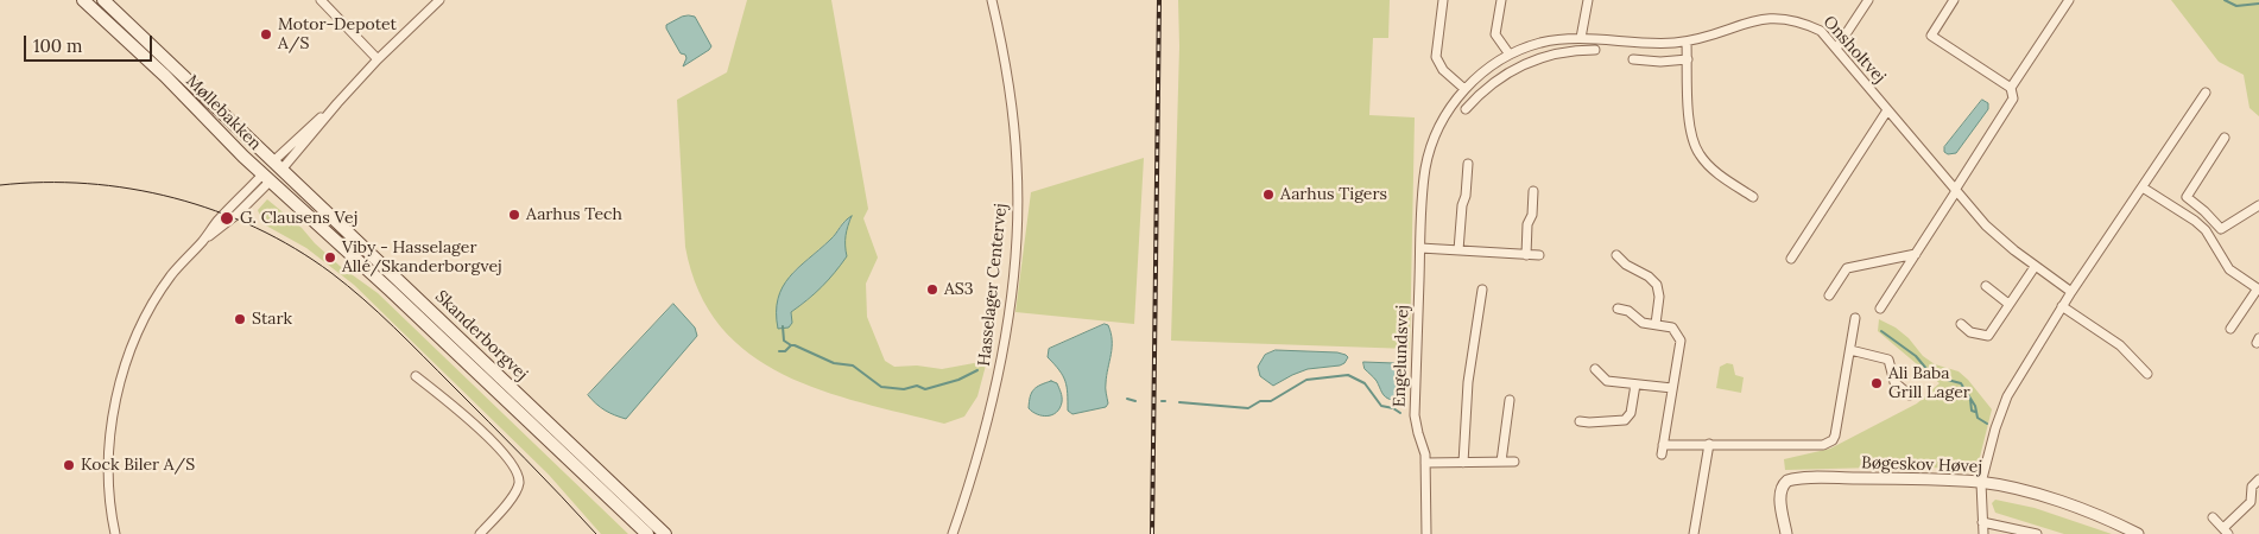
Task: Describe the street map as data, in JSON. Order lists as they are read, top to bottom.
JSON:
{
  "streets": {
    "main road": ["Møllebakken", "Skanderborgvej"],
    "street": [
      "Onsholtvej",
      "Hasselager Centervej",
      "Engelundsvej",
      "Bøgeskov Høvej"
    ]
  },
  "crossings": [
    ["Onsholtvej", "Engelundsvej"],
    ["Møllebakken", "Skanderborgvej"]
  ],
  "places": [
    "Motor-Depotet A/S",
    "Aarhus Tigers",
    "Aarhus Tech",
    "G. Clausens Vej",
    "Viby - Hasselager Allé/Skanderborgvej",
    "AS3",
    "Stark",
    "Ali Baba Grill Lager",
    "Kock Biler A/S"
  ],
  "scale_bar": "100 m"
}
